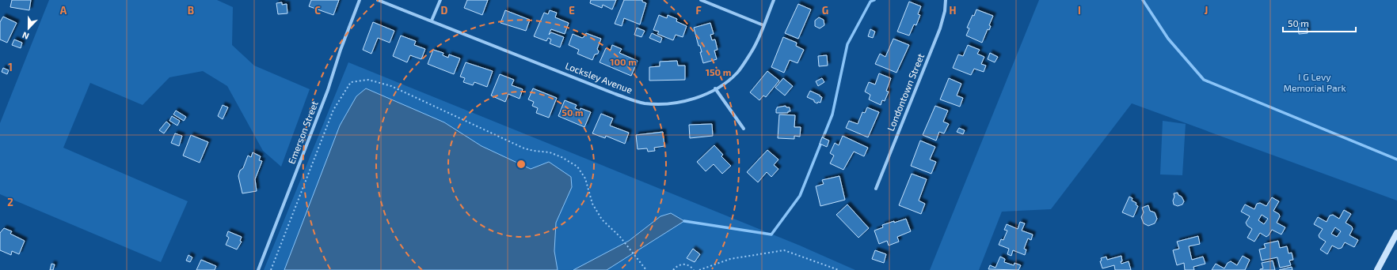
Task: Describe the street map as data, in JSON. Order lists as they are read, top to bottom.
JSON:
{
  "streets": {
    "street": ["Locksley Avenue", "Londontown Street", "Emerson Street"]
  },
  "parks": ["I G Levy Memorial Park"],
  "scale_bar": "50 m",
  "north": "bottom",
  "grid": {
    "columns": [
      "A",
      "B",
      "C",
      "D",
      "E",
      "F",
      "G",
      "H",
      "I",
      "J"
    ],
    "rows": ["1", "2"]
  },
  "rings": ["100 m", "150 m", "50 m"]
}
